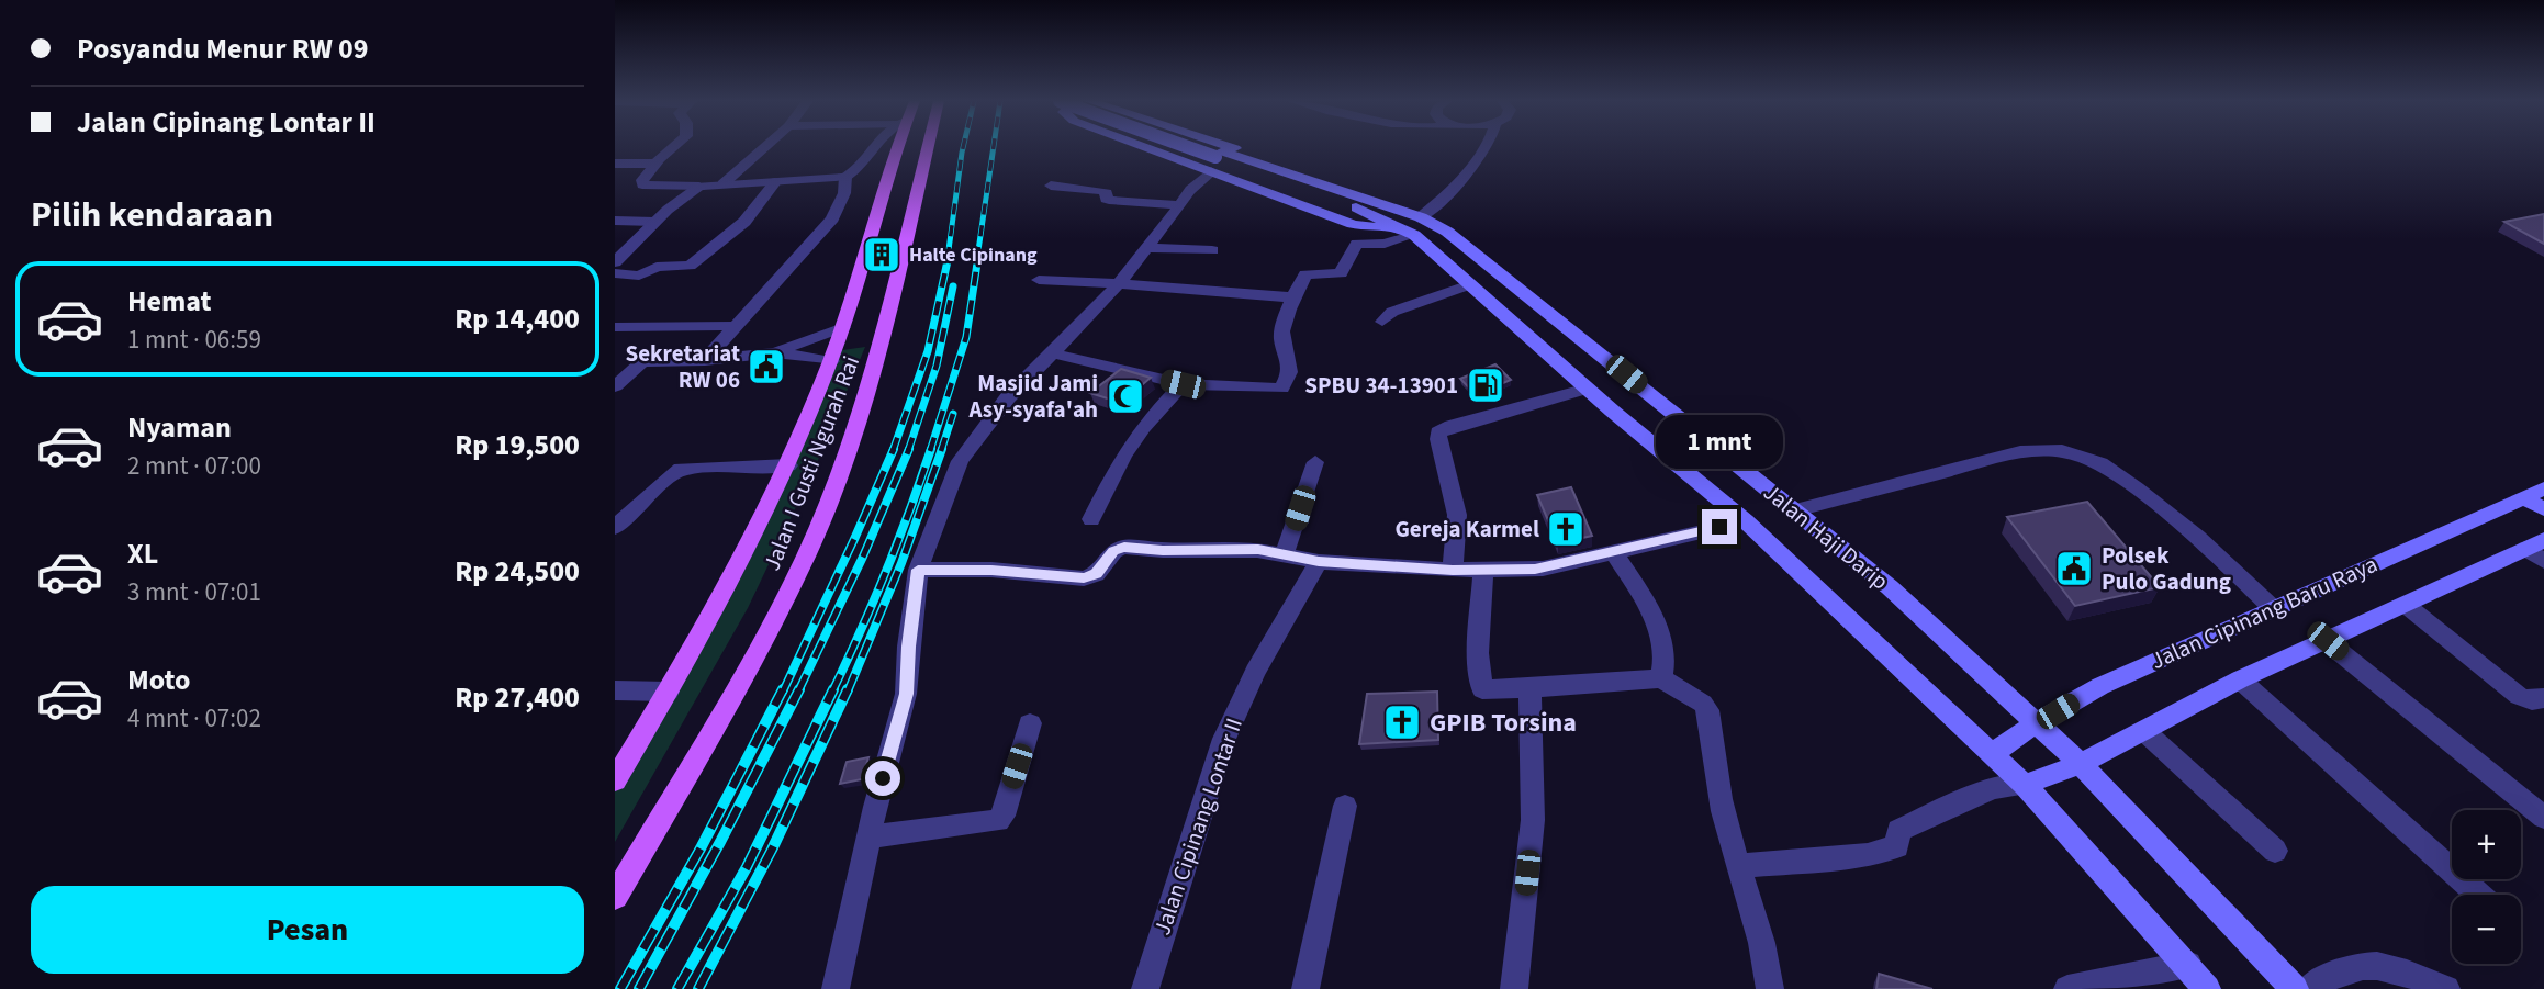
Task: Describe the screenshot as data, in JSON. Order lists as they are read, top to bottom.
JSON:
{
  "streets": {
    "main road": ["Jalan I Gusti Ngurah Rai", "Jalan Haji Darip", "Jalan Cipinang Baru Raya"],
    "street": ["Jalan Cipinang Lontar II"]
  },
  "crossings": [
    ["Jalan Haji Darip", "Jalan Cipinang Baru Raya"]
  ],
  "places": {
    "building": ["Halte Cipinang"],
    "public building": ["Sekretariat RW 06", "Polsek Pulo Gadung"],
    "fuel station": ["SPBU 34-13901"],
    "mosque": ["Masjid Jami Asy-syafa'ah"],
    "church": ["Gereja Karmel", "GPIB Torsina"]
  },
  "page": {
    "banner": ["Posyandu Menur RW 09", "Jalan Cipinang Lontar II"],
    "heading": "Pilih kendaraan",
    "list": [
      {
        "name": "Hemat",
        "note": "1 mnt · 06:59",
        "value": "Rp 14,400"
      },
      {
        "name": "Nyaman",
        "note": "2 mnt · 07:00",
        "value": "Rp 19,500"
      },
      {
        "name": "XL",
        "note": "3 mnt · 07:01",
        "value": "Rp 24,500"
      },
      {
        "name": "Moto",
        "note": "4 mnt · 07:02",
        "value": "Rp 27,400"
      }
    ],
    "bubble": "1 mnt",
    "map_buttons": ["+", "−"],
    "buttons": "Pesan"
  }
}
